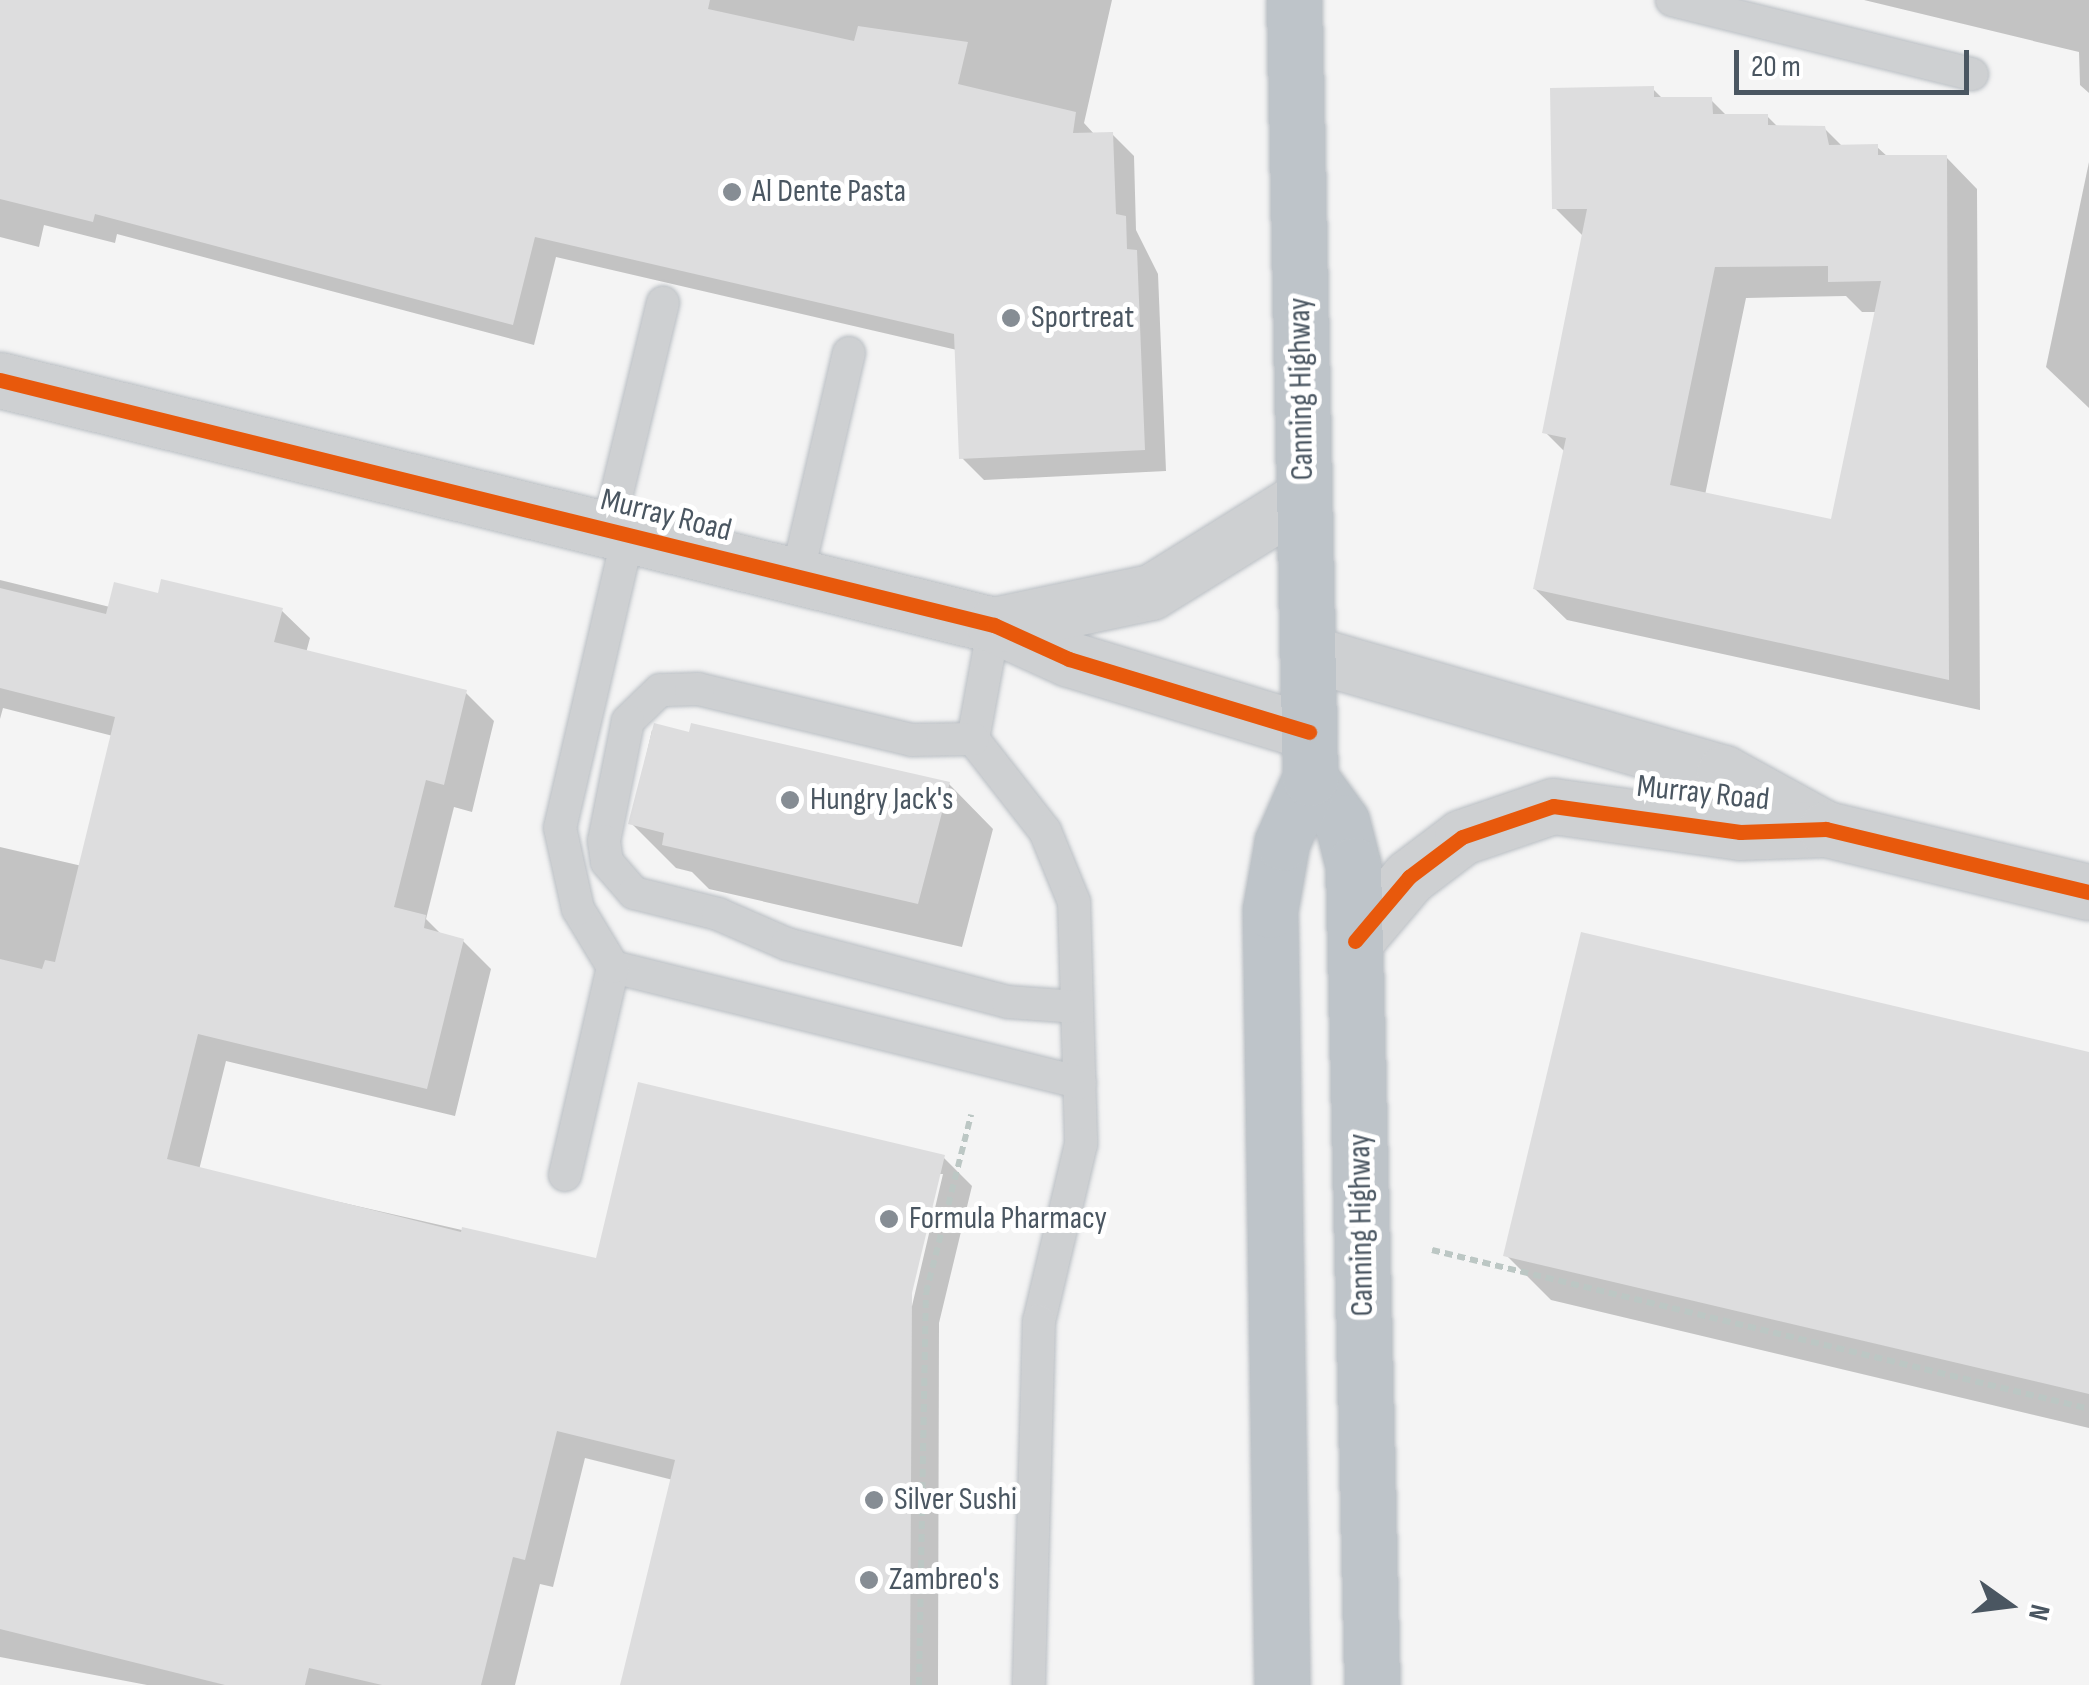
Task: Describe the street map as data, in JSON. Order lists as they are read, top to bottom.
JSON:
{
  "streets": {
    "highway": ["Canning Highway"],
    "street": ["Murray Road"]
  },
  "crossings": [
    ["Canning Highway", "Murray Road"]
  ],
  "places": [
    "Al Dente Pasta",
    "Sportreat",
    "Hungry Jack's",
    "Formula Pharmacy",
    "Silver Sushi",
    "Zambreo's"
  ],
  "scale_bar": "20 m",
  "north": "right"
}
